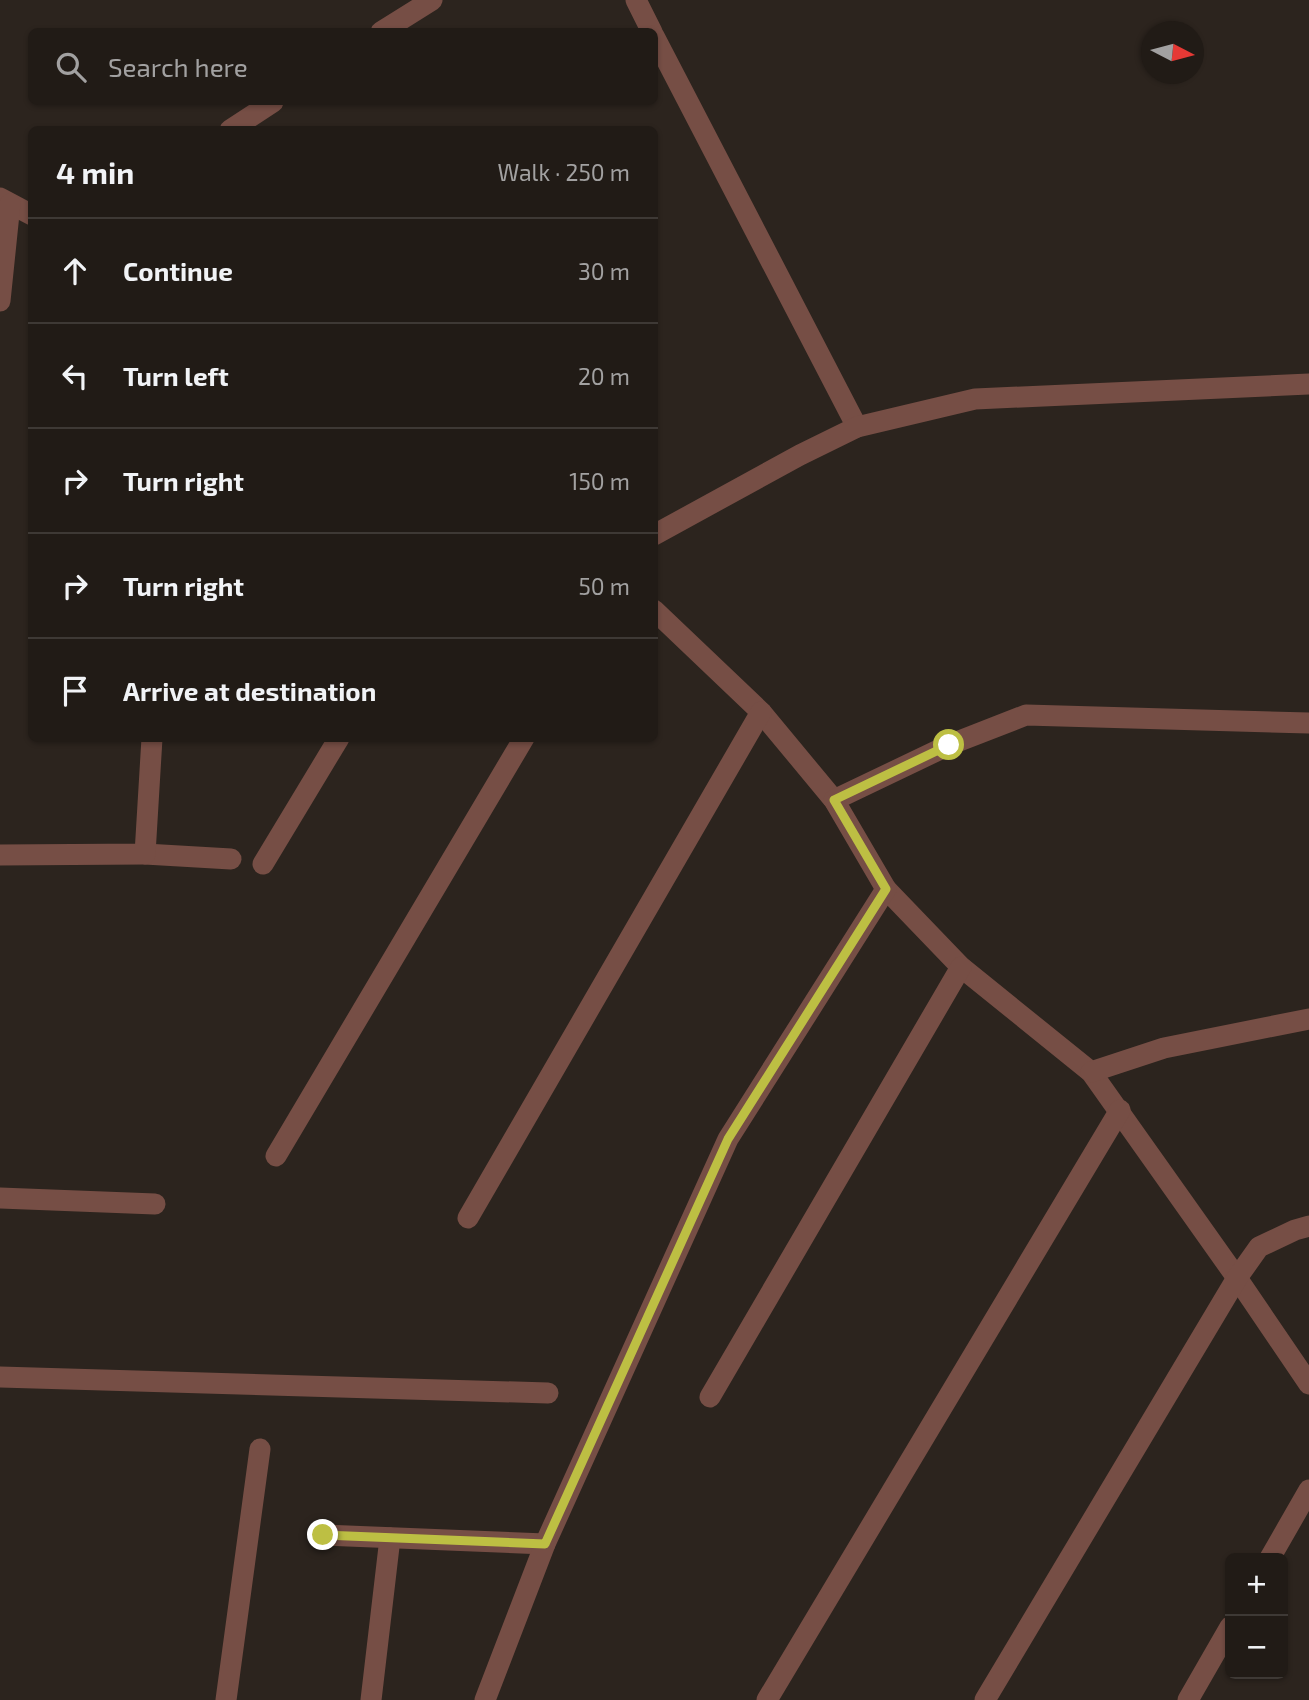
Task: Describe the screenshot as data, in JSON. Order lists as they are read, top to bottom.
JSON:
{
  "north": "right",
  "page": {
    "search": "Search here",
    "heading": ["4 min", "Walk · 250 m"],
    "list": [
      ["Continue", "30 m"],
      ["Turn left", "20 m"],
      ["Turn right", "150 m"],
      ["Turn right", "50 m"],
      "Arrive at destination"
    ],
    "map_buttons": ["+", "−"]
  }
}
